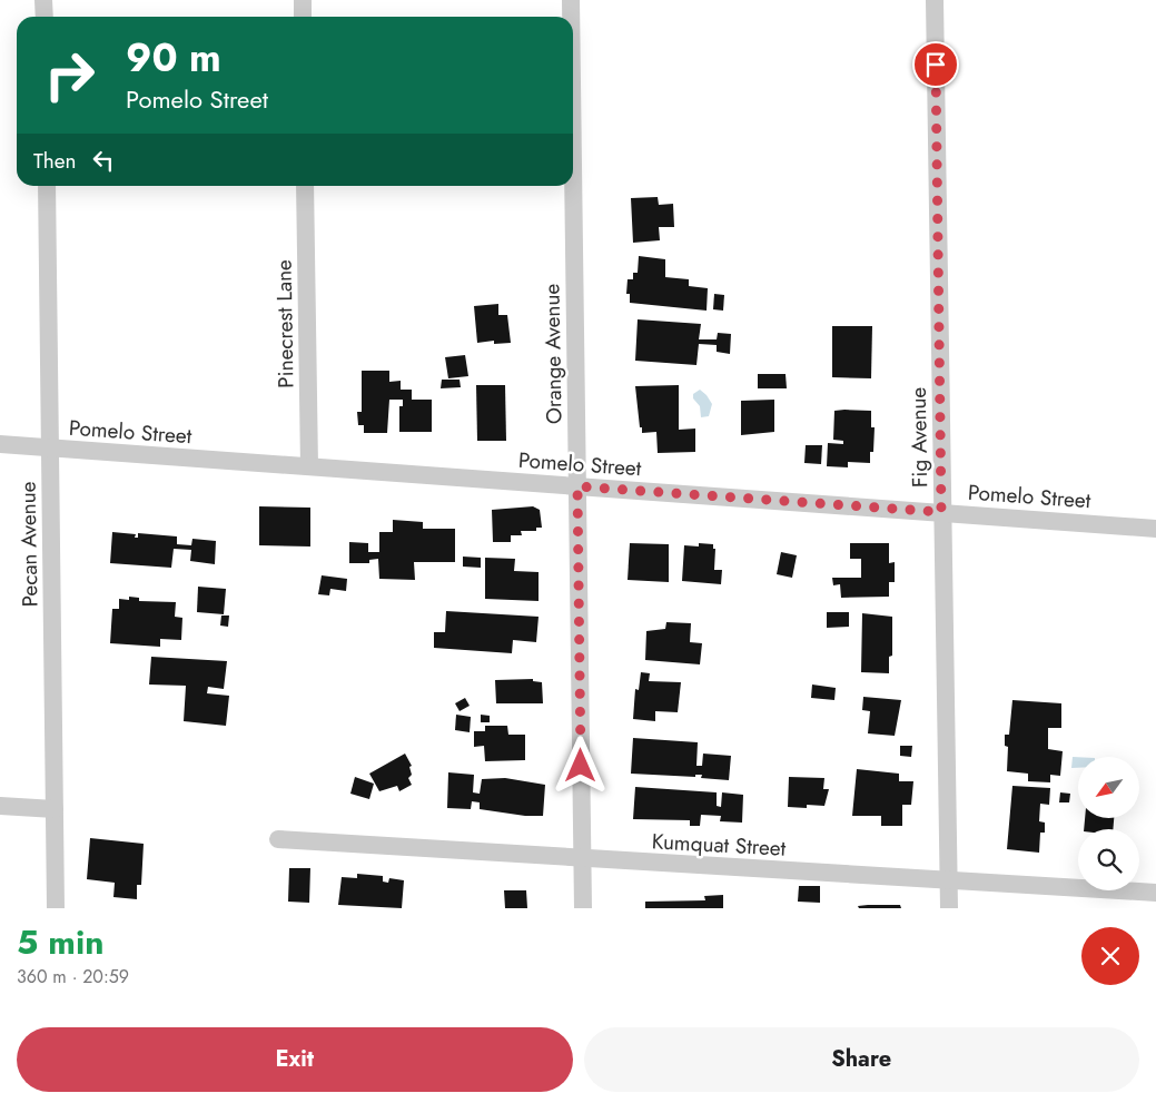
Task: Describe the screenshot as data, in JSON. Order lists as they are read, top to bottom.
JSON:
{
  "streets": {
    "street": [
      "Pinecrest Lane",
      "Orange Avenue",
      "Pomelo Street",
      "Fig Avenue",
      "Pecan Avenue",
      "Kumquat Street"
    ]
  },
  "crossings": [
    ["Pinecrest Lane", "Pomelo Street"],
    ["Orange Avenue", "Pomelo Street"],
    ["Orange Avenue", "Kumquat Street"],
    ["Pomelo Street", "Fig Avenue"],
    ["Pomelo Street", "Pecan Avenue"],
    ["Fig Avenue", "Kumquat Street"]
  ],
  "north": "bottom left",
  "page": {
    "turn": ["90 m", "Pomelo Street"],
    "then": "Then",
    "heading": ["5 min", "360 m · 20:59"],
    "buttons": ["Exit", "Share"]
  }
}
